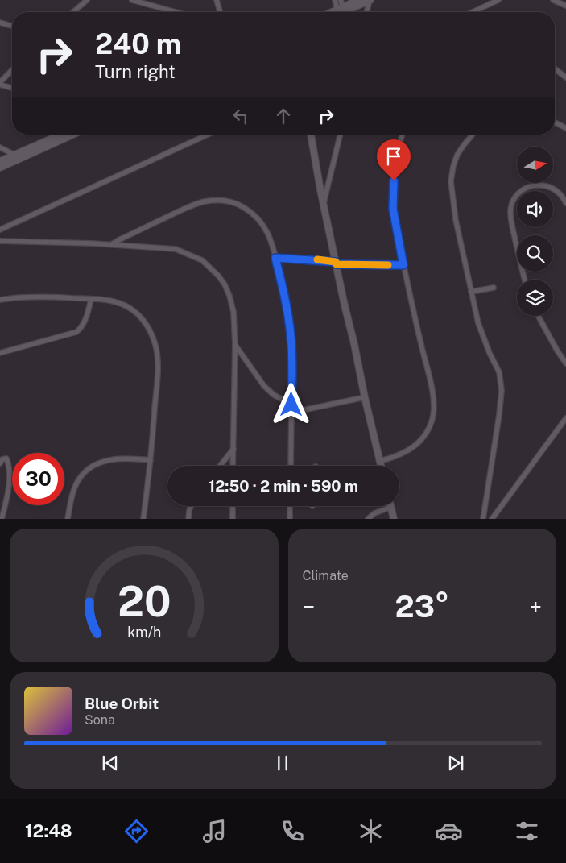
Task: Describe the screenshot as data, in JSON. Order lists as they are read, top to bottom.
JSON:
{
  "north": "right",
  "page": {
    "turn": ["240 m", "Turn right"],
    "limit": "30",
    "trip": "12:50 · 2 min · 590 m",
    "tile": "Climate",
    "heat": ["−", "23°", "+"],
    "song": ["Blue Orbit", "Sona"],
    "tabs": "12:48",
    "gauge": ["20", "km/h"]
  }
}
